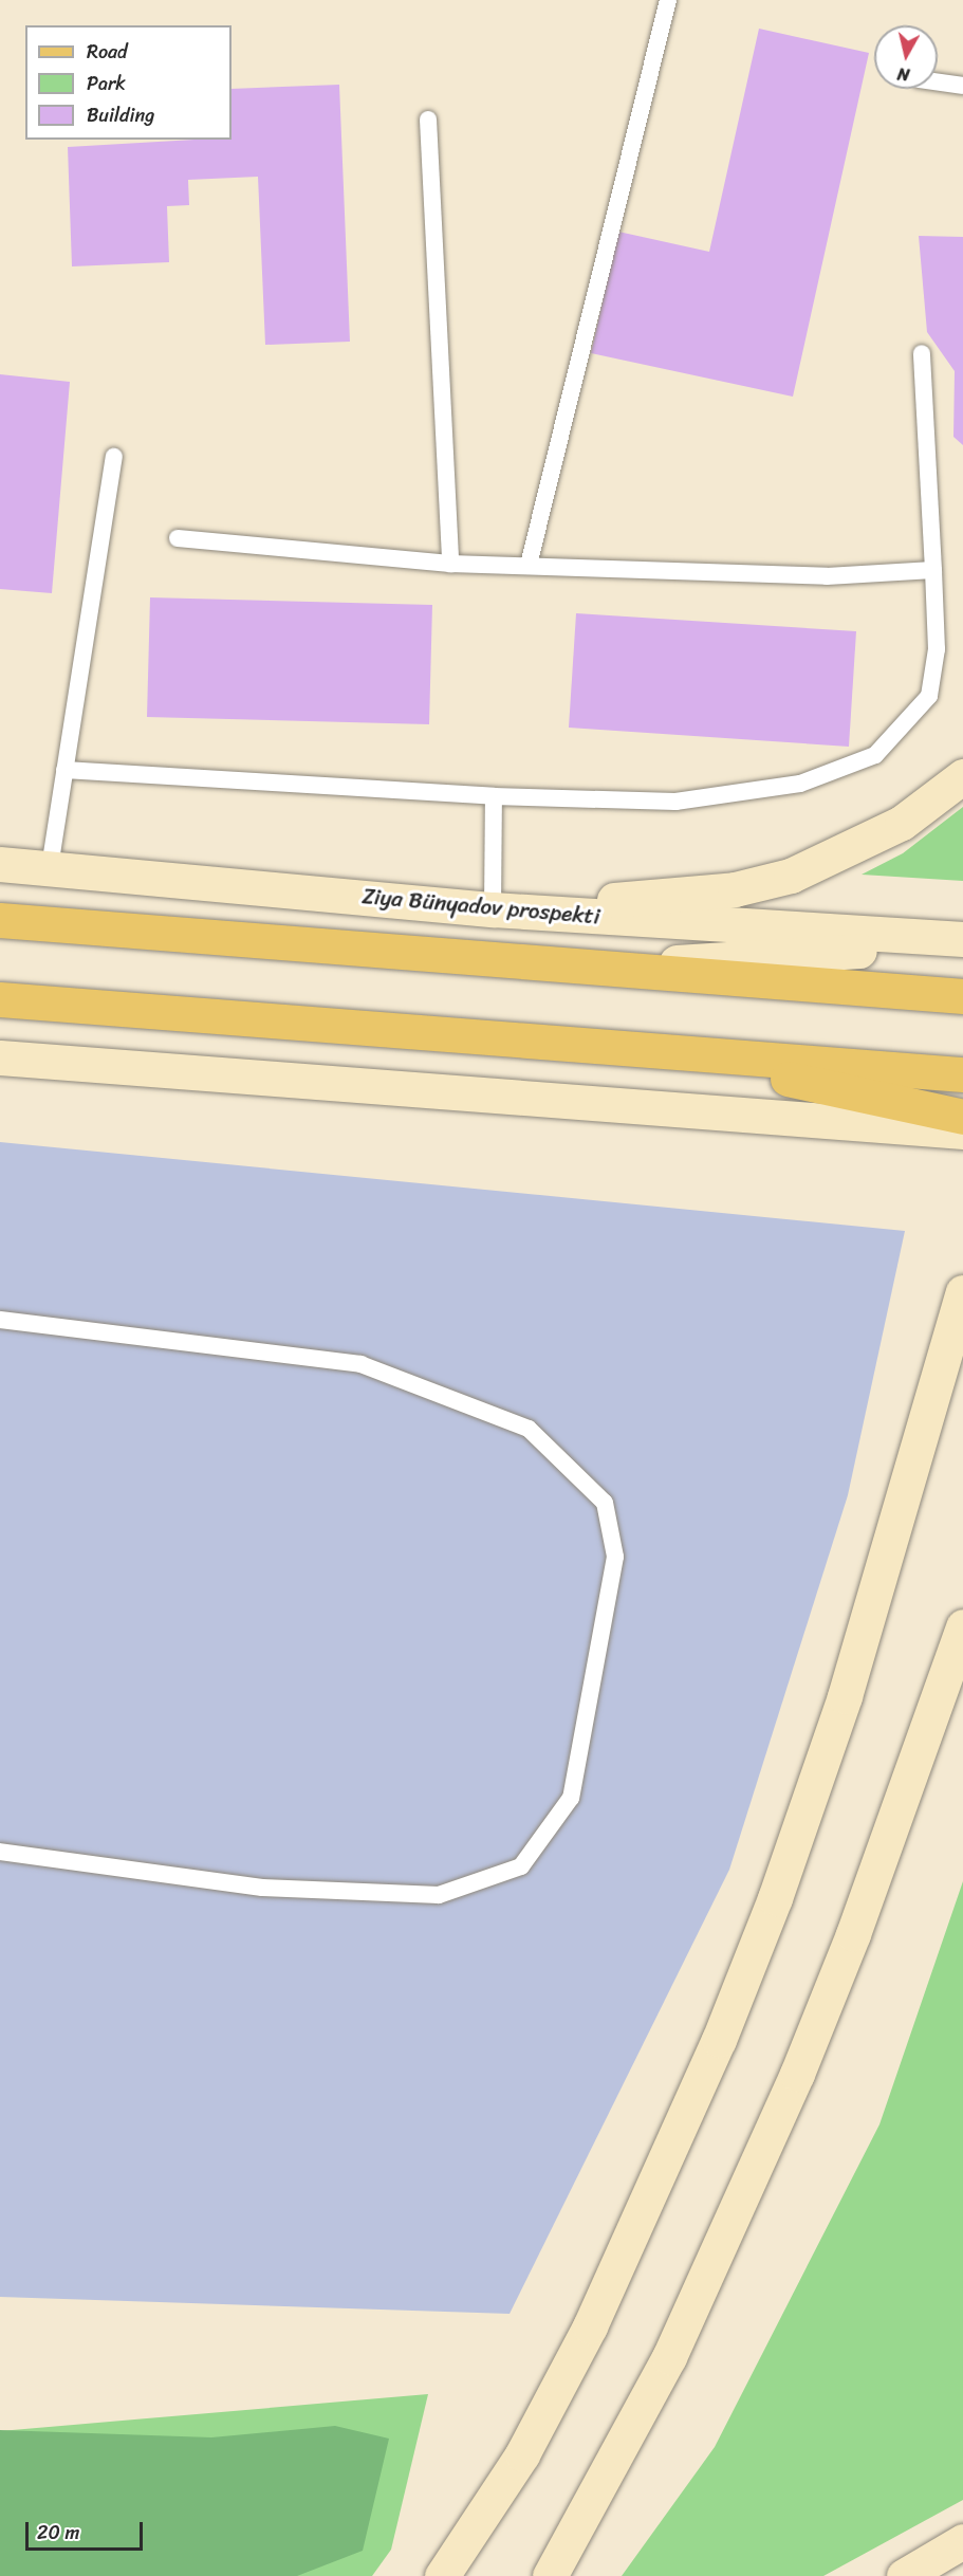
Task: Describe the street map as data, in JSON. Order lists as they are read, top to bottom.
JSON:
{
  "streets": {
    "main road": ["Ziya Bünyadov prospekti"]
  },
  "legend": ["Road", "Park", "Building"],
  "scale_bar": "20 m",
  "north": "bottom"
}
